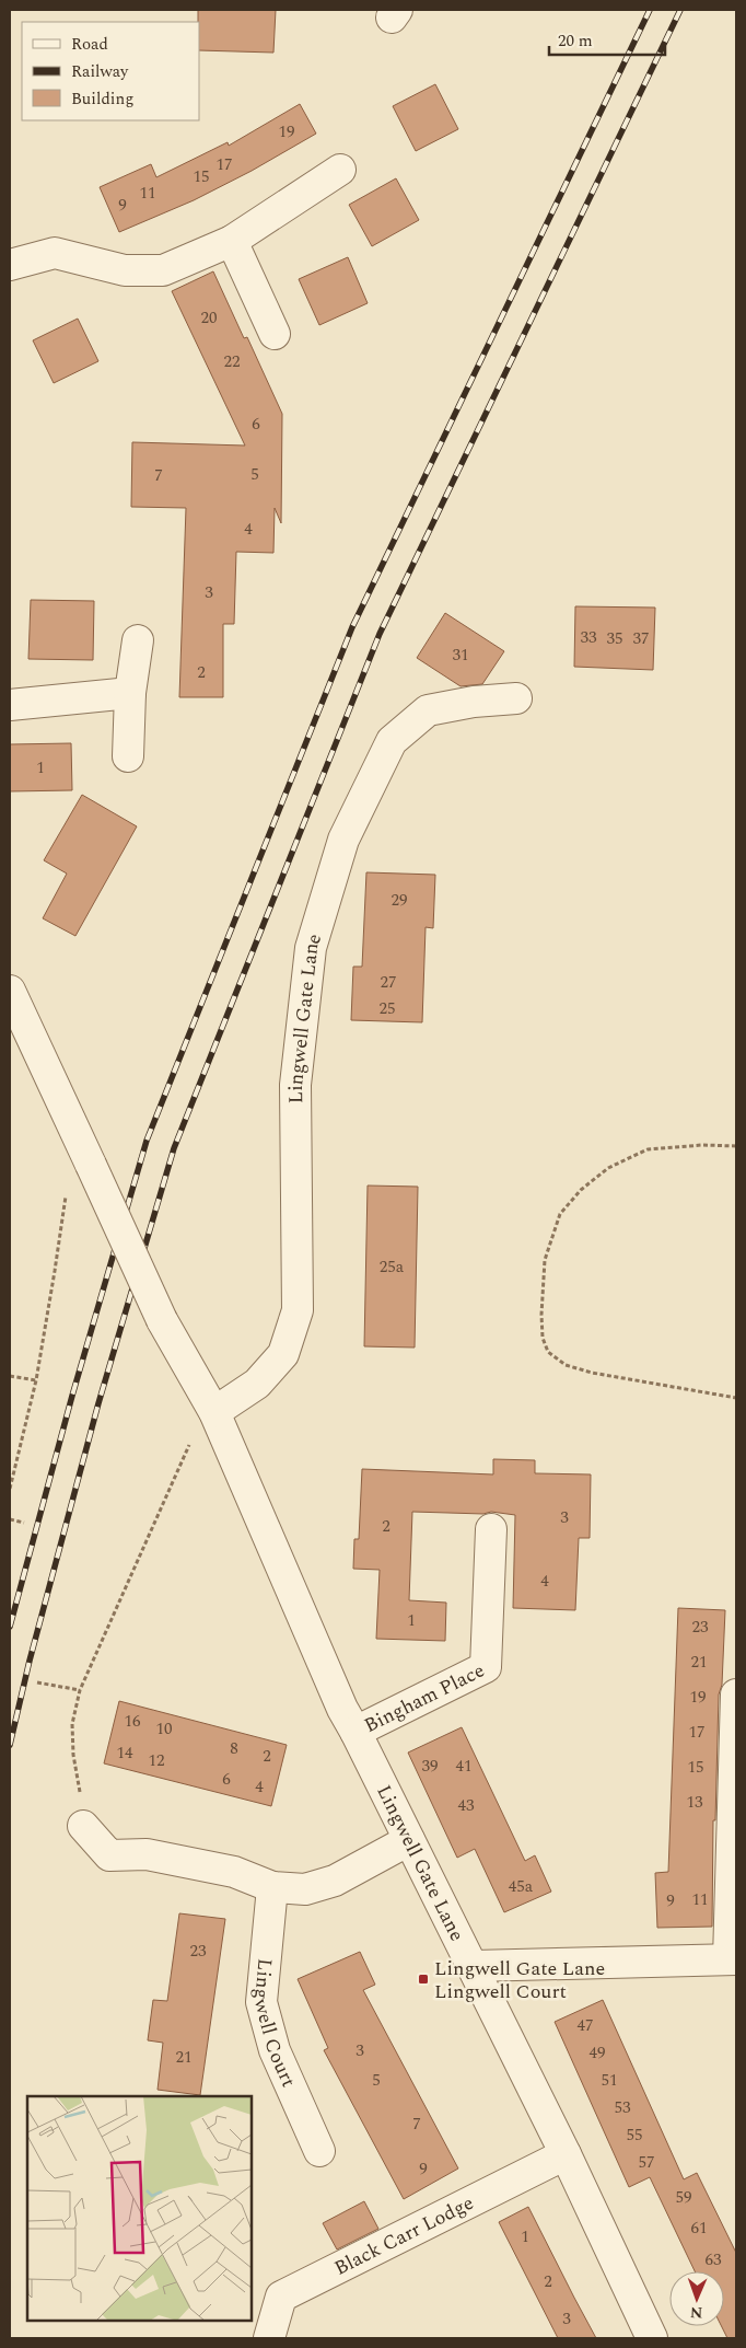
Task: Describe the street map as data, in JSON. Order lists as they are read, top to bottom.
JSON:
{
  "streets": {
    "street": [
      "Lingwell Gate Lane",
      "Bingham Place",
      "Lingwell Court",
      "Black Carr Lodge"
    ]
  },
  "crossings": [
    ["Lingwell Gate Lane", "Bingham Place"],
    ["Lingwell Gate Lane", "Black Carr Lodge"]
  ],
  "places": {
    "transit": ["Lingwell Gate Lane Lingwell Court"]
  },
  "house_numbers": [
    "19",
    "17",
    "15",
    "11",
    "9",
    "20",
    "22",
    "6",
    "5",
    "7",
    "4",
    "3",
    "33",
    "35",
    "37",
    "31",
    "2",
    "1",
    "29",
    "27",
    "25",
    "25a",
    "3",
    "2",
    "4",
    "1",
    "23",
    "21",
    "19",
    "16",
    "10",
    "17",
    "8",
    "14",
    "2",
    "12",
    "39",
    "41",
    "15",
    "6",
    "4",
    "13",
    "43",
    "45a",
    "11",
    "9",
    "23",
    "47",
    "3",
    "49",
    "21",
    "5",
    "51",
    "53",
    "7",
    "55",
    "57",
    "9",
    "59",
    "61",
    "1",
    "63",
    "2",
    "3"
  ],
  "legend": ["Road", "Railway", "Building"],
  "scale_bar": "20 m",
  "north": "bottom"
}
